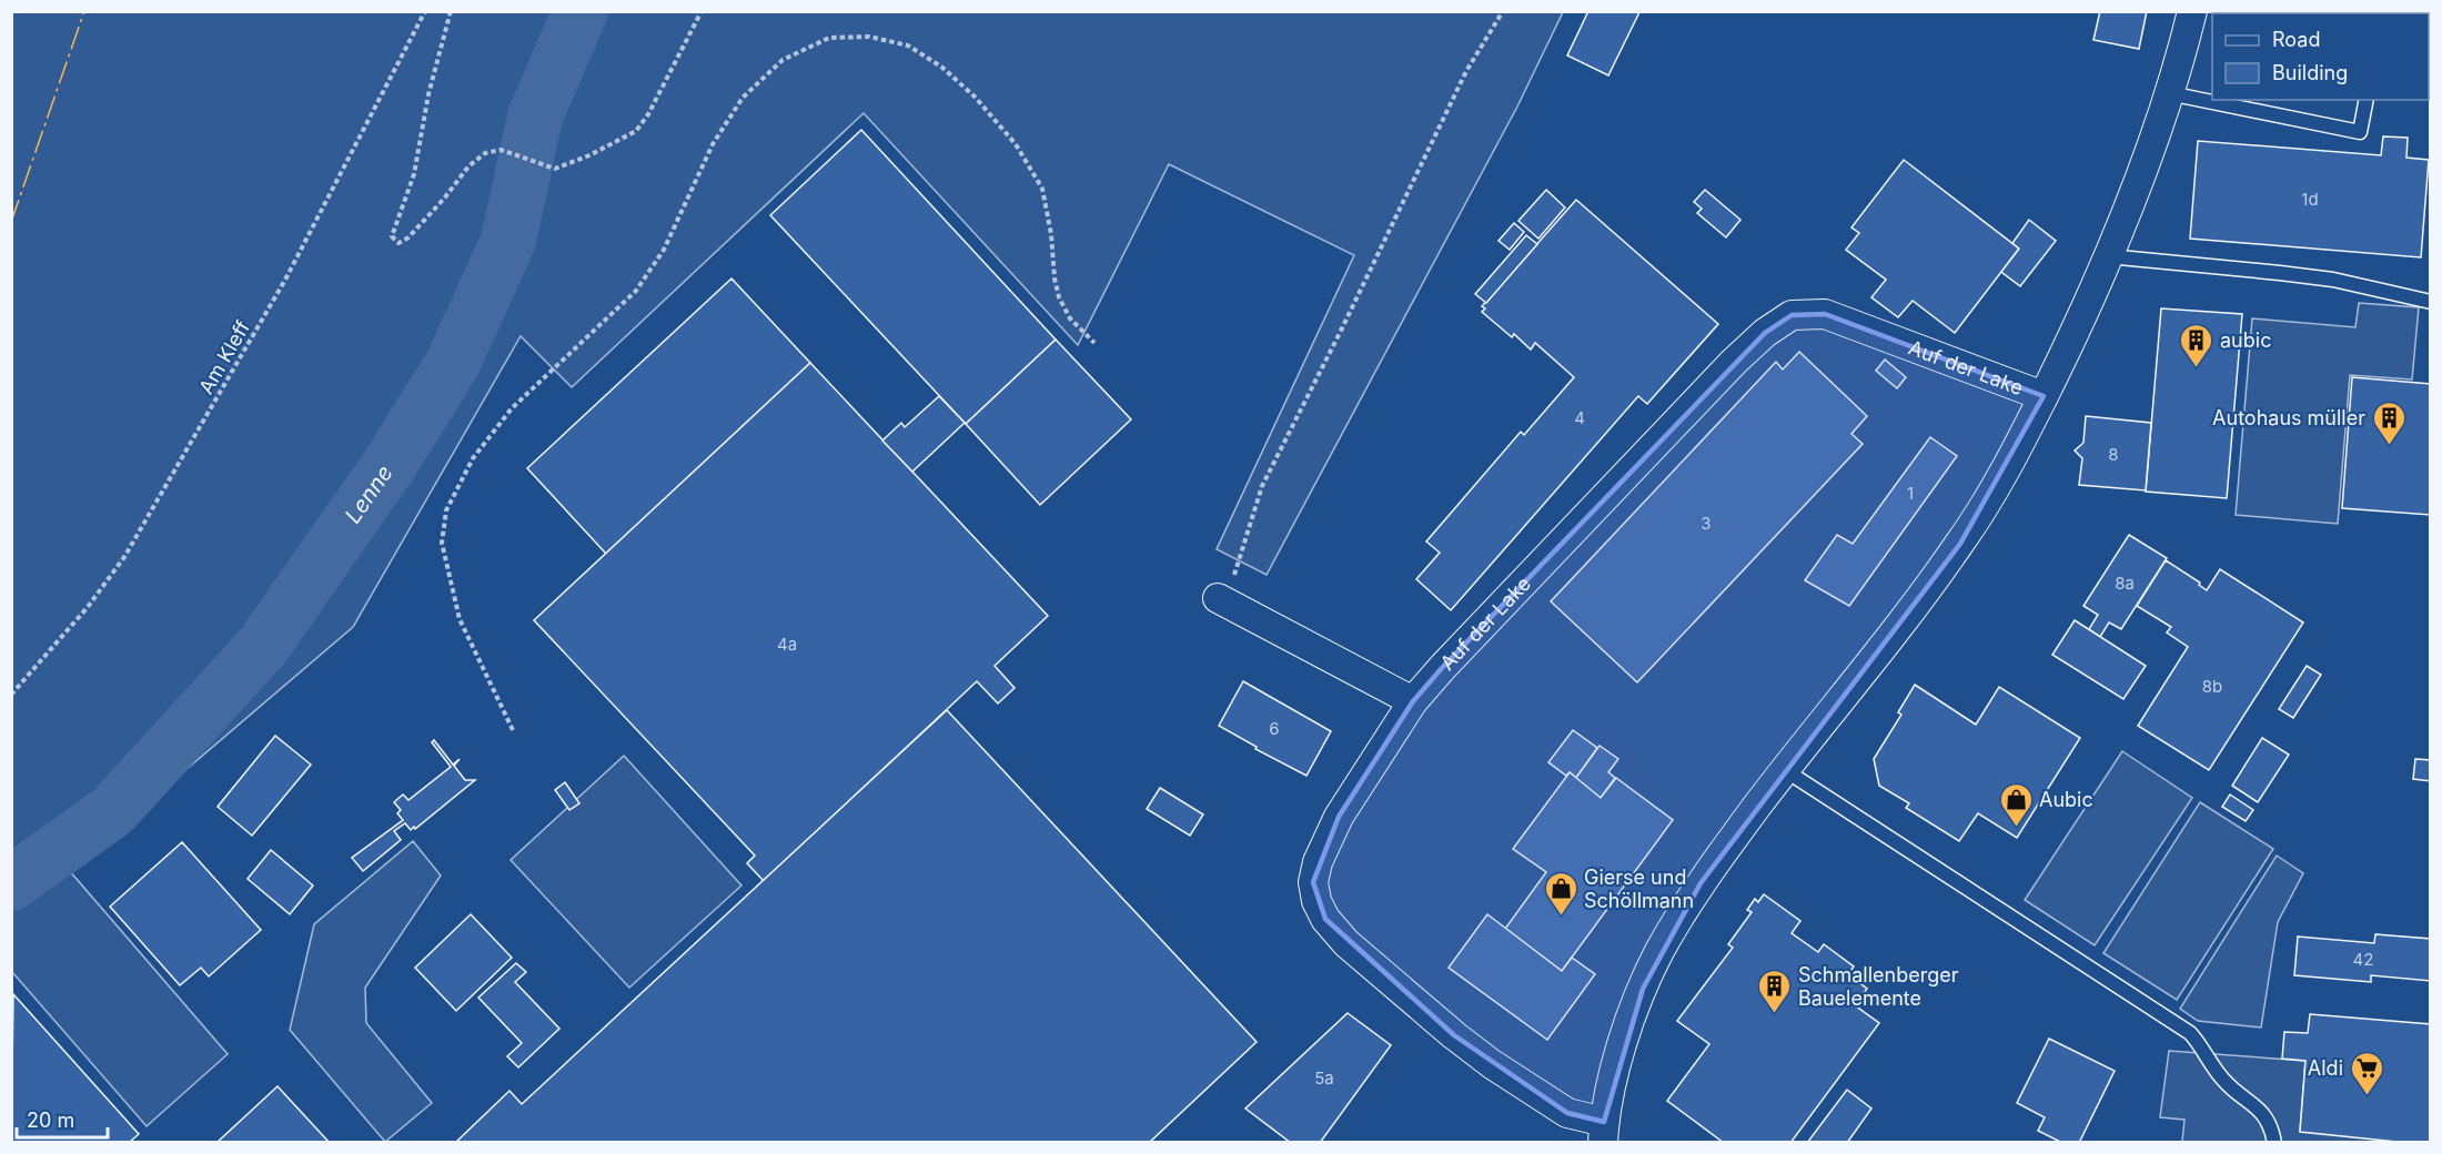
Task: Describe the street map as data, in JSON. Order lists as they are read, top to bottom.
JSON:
{
  "streets": {
    "street": ["Auf der Lake"],
    "path": ["Am Kleff"]
  },
  "water": ["Lenne"],
  "places": {
    "building": ["aubic", "Autohaus müller", "Schmallenberger Bauelemente"],
    "shop": ["Aubic", "Gierse und Schöllmann"],
    "supermarket": ["Aldi"]
  },
  "house_numbers": [
    "1d",
    "4",
    "8",
    "1",
    "3",
    "8a",
    "4a",
    "8b",
    "6",
    "42",
    "5a"
  ],
  "legend": ["Road", "Building"],
  "scale_bar": "20 m"
}
